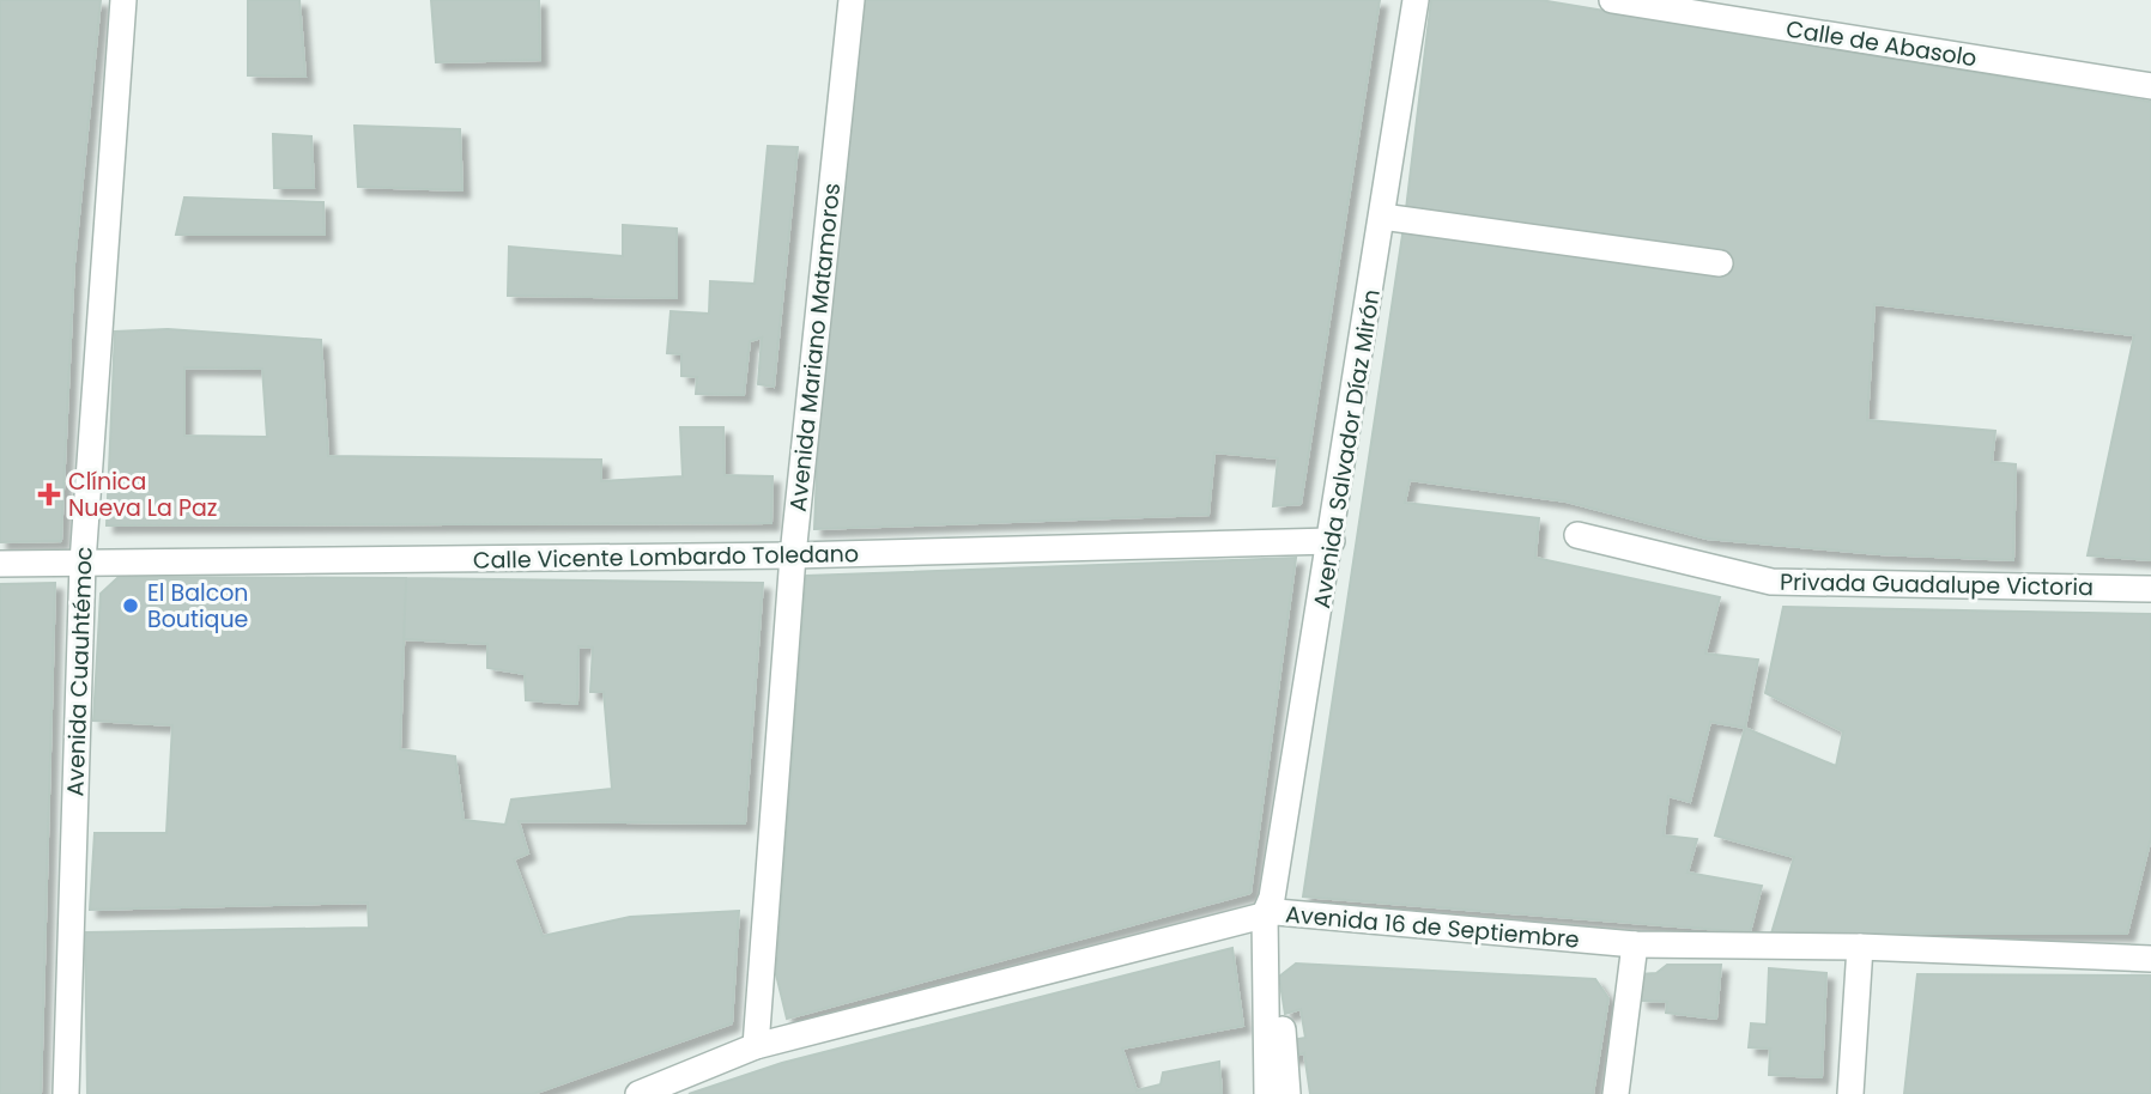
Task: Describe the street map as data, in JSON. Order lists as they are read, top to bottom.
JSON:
{
  "streets": {
    "street": [
      "Calle de Abasolo",
      "Avenida Mariano Matamoros",
      "Avenida Salvador Díaz Mirón",
      "Calle Vicente Lombardo Toledano",
      "Privada Guadalupe Victoria",
      "Avenida Cuauhtémoc",
      "Avenida 16 de Septiembre"
    ]
  },
  "crossings": [
    ["Avenida Mariano Matamoros", "Calle Vicente Lombardo Toledano"],
    ["Avenida Mariano Matamoros", "Avenida 16 de Septiembre"],
    ["Avenida Salvador Díaz Mirón", "Calle Vicente Lombardo Toledano"],
    ["Avenida Salvador Díaz Mirón", "Avenida 16 de Septiembre"],
    ["Calle Vicente Lombardo Toledano", "Avenida Cuauhtémoc"]
  ],
  "places": {
    "health": ["Clínica Nueva La Paz"],
    "other": ["El Balcon Boutique"]
  }
}
